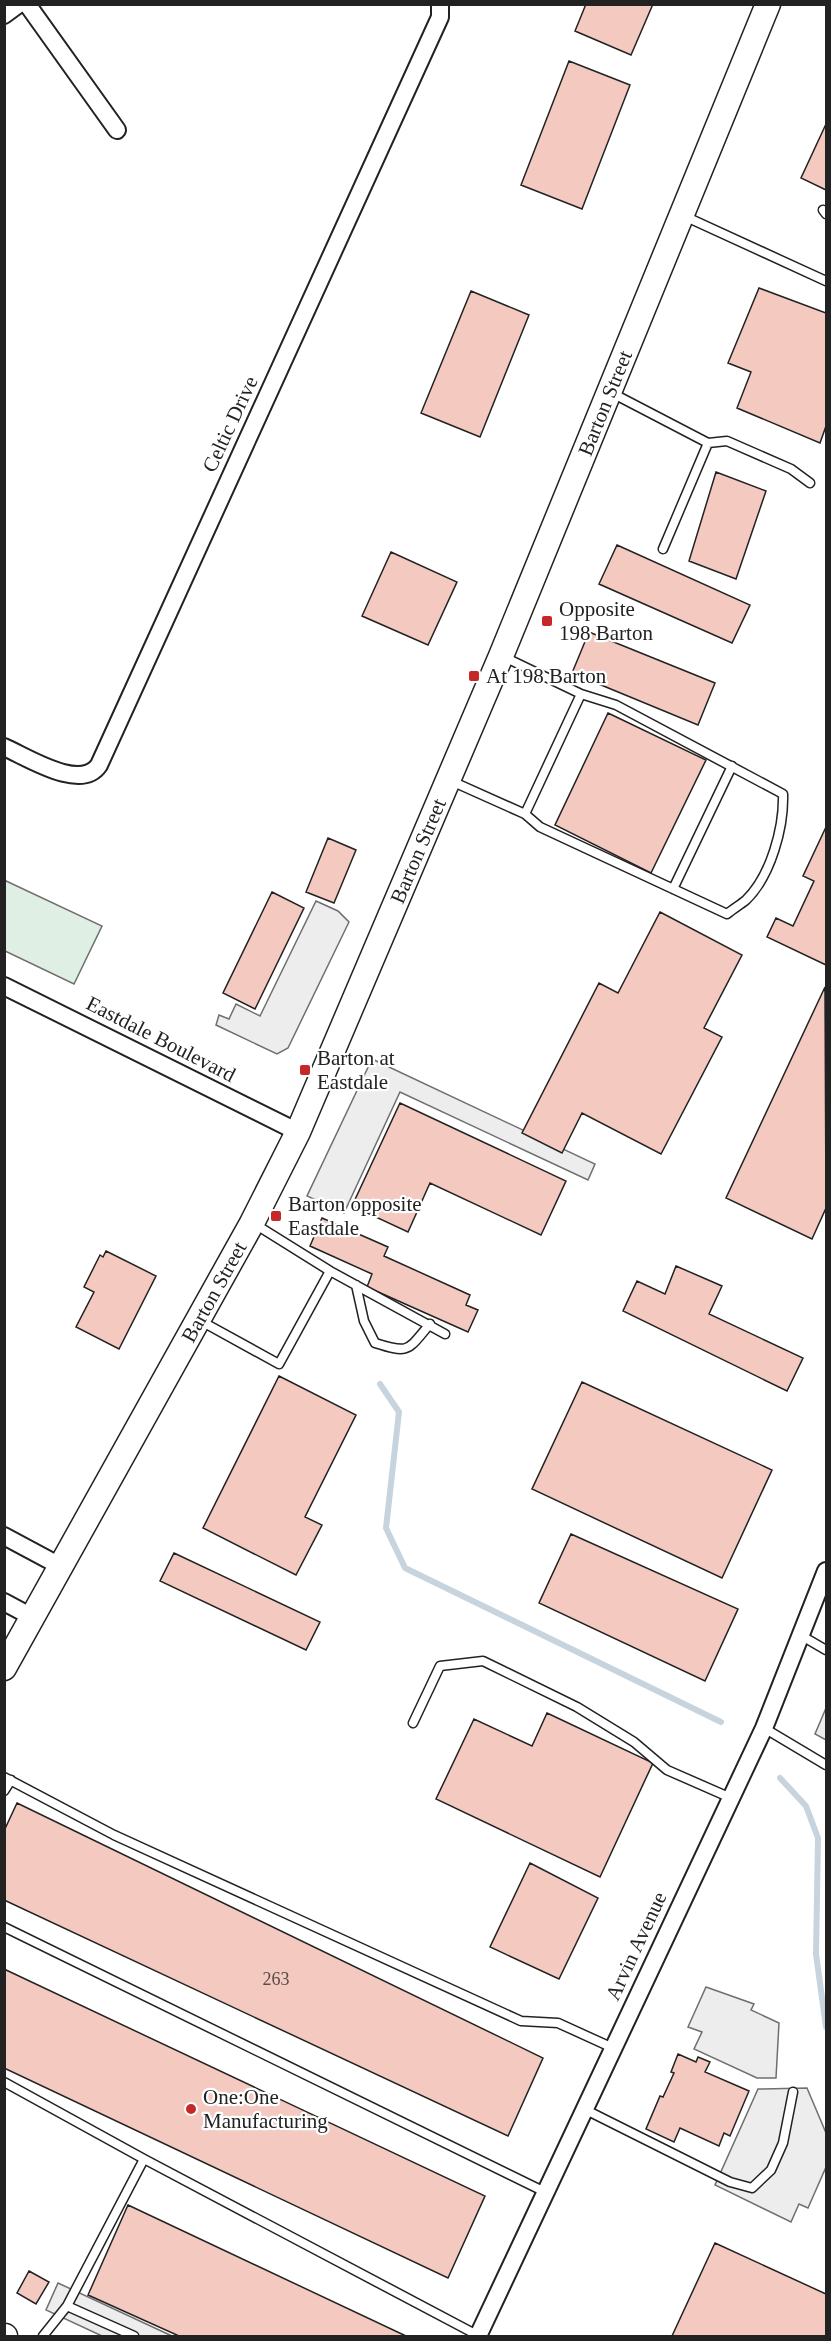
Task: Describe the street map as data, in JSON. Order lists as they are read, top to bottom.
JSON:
{
  "streets": {
    "main road": ["Barton Street"],
    "street": ["Celtic Drive", "Eastdale Boulevard", "Arvin Avenue"]
  },
  "crossings": [
    ["Barton Street", "Eastdale Boulevard"]
  ],
  "places": {
    "transit": [
      "Opposite 198 Barton",
      "At 198 Barton",
      "Barton at Eastdale",
      "Barton opposite Eastdale"
    ],
    "other": ["One:One Manufacturing"]
  },
  "house_numbers": ["263"]
}
